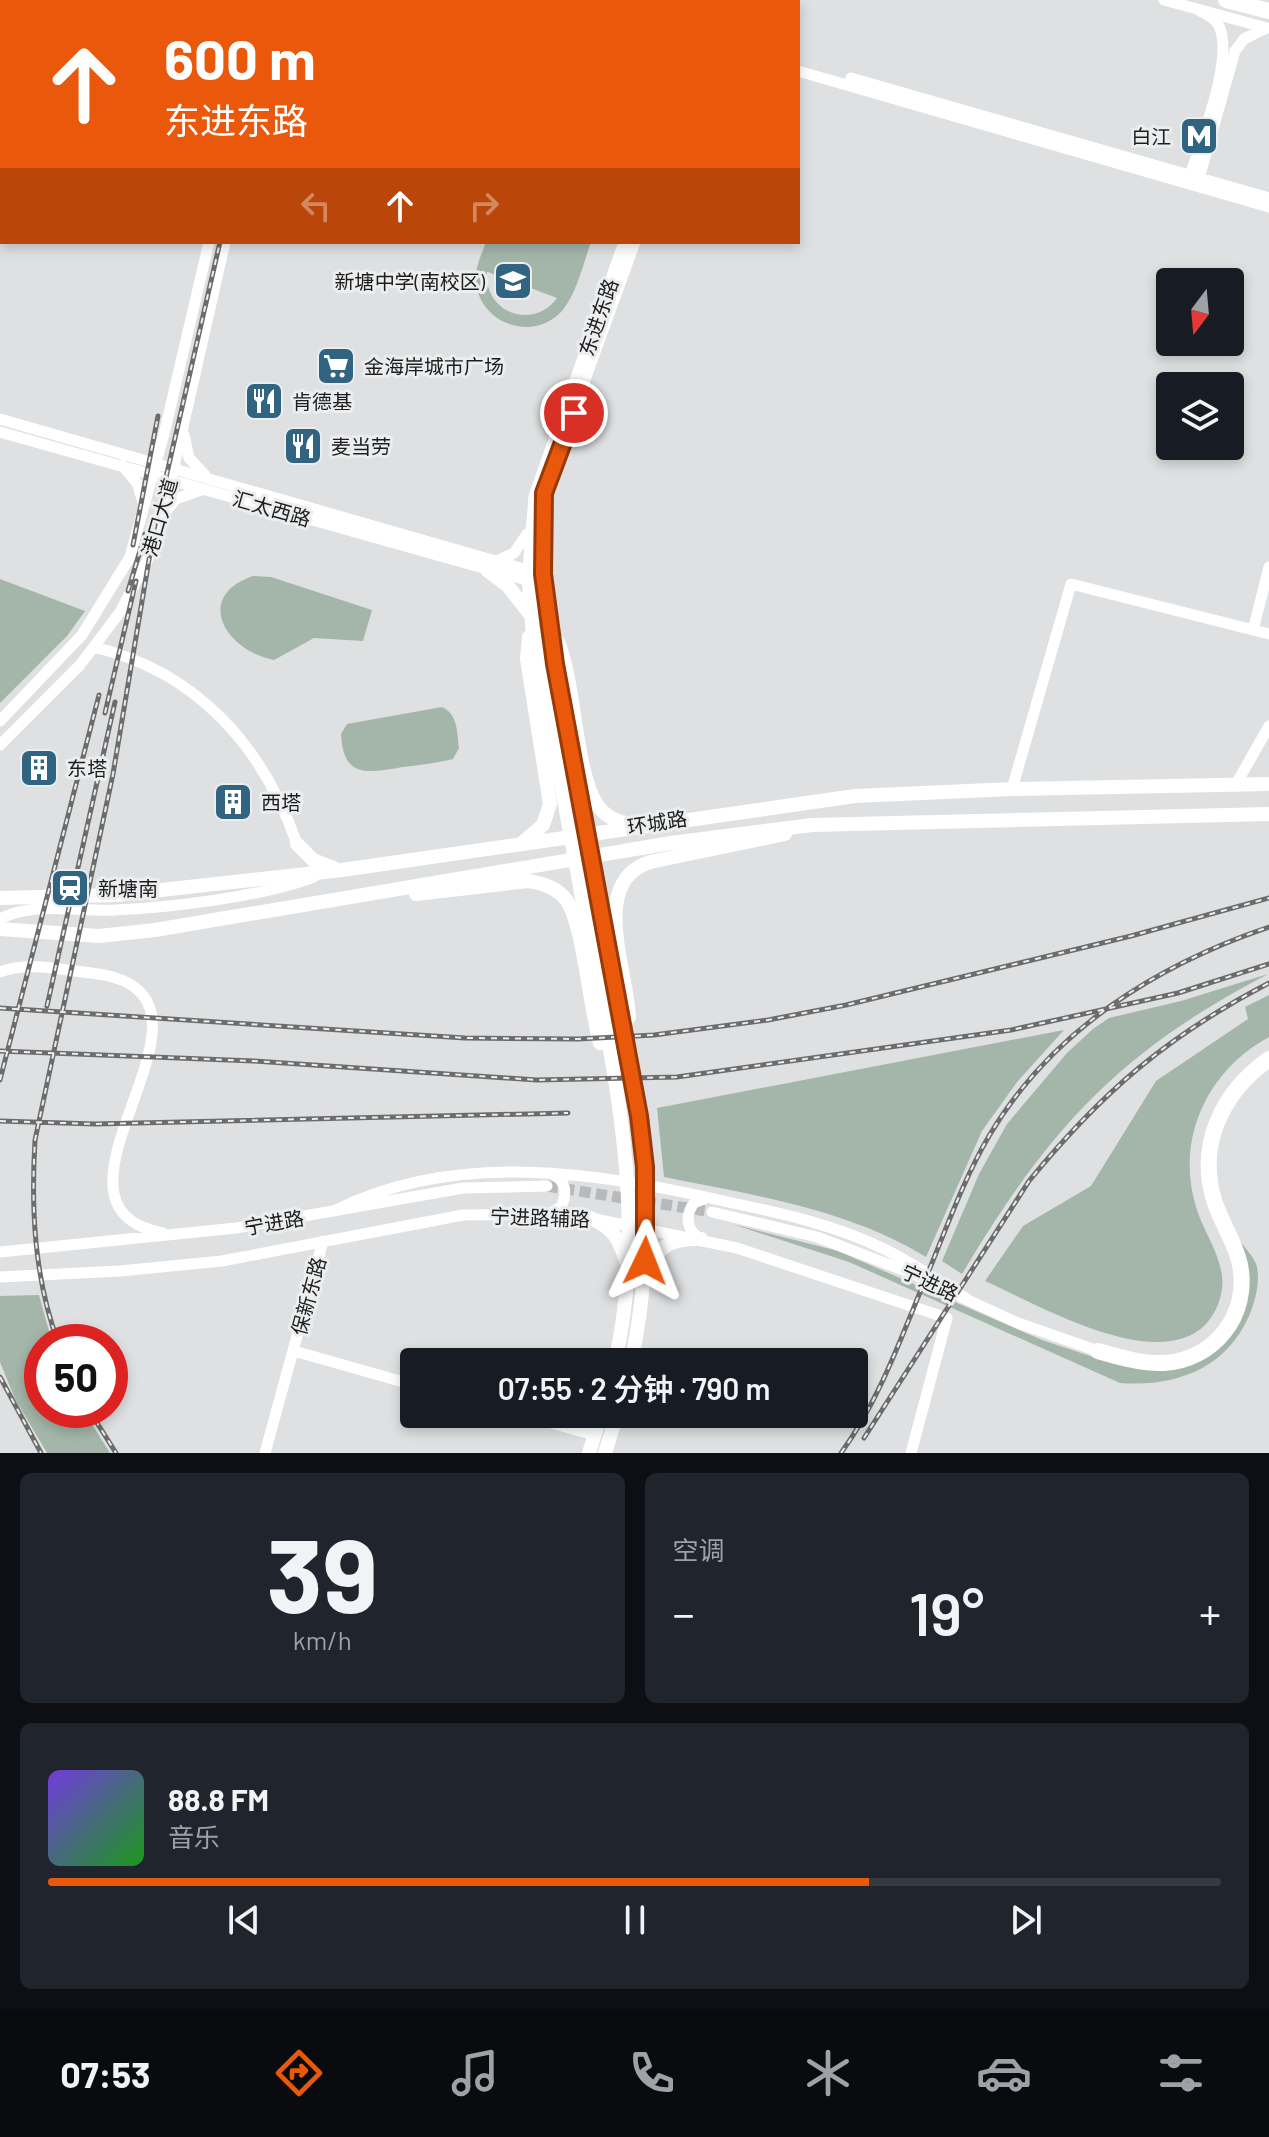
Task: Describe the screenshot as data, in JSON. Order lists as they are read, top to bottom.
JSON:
{
  "streets": {
    "main road": ["东进东路", "环城路"],
    "street": [
      "汇太西路",
      "港口大道",
      "宁进路辅路",
      "宁进路",
      "保新东路"
    ]
  },
  "crossings": [
    ["东进东路", "汇太西路"],
    ["汇太西路", "港口大道"],
    ["宁进路辅路", "保新东路"]
  ],
  "places": {
    "metro station": ["白江"],
    "school or university": ["新塘中学(南校区)"],
    "supermarket": ["金海岸城市广场"],
    "restaurant": ["肯德基", "麦当劳"],
    "building": ["东塔", "西塔"],
    "station": ["新塘南"]
  },
  "north": "bottom",
  "page": {
    "turn": ["600 m", "东进东路"],
    "limit": "50",
    "trip": "07:55 · 2 分钟 · 790 m",
    "tile": [
      ["39", "km/h"],
      "空调"
    ],
    "heat": ["−", "19°", "+"],
    "song": ["88.8 FM", "音乐"],
    "tabs": "07:53"
  }
}
